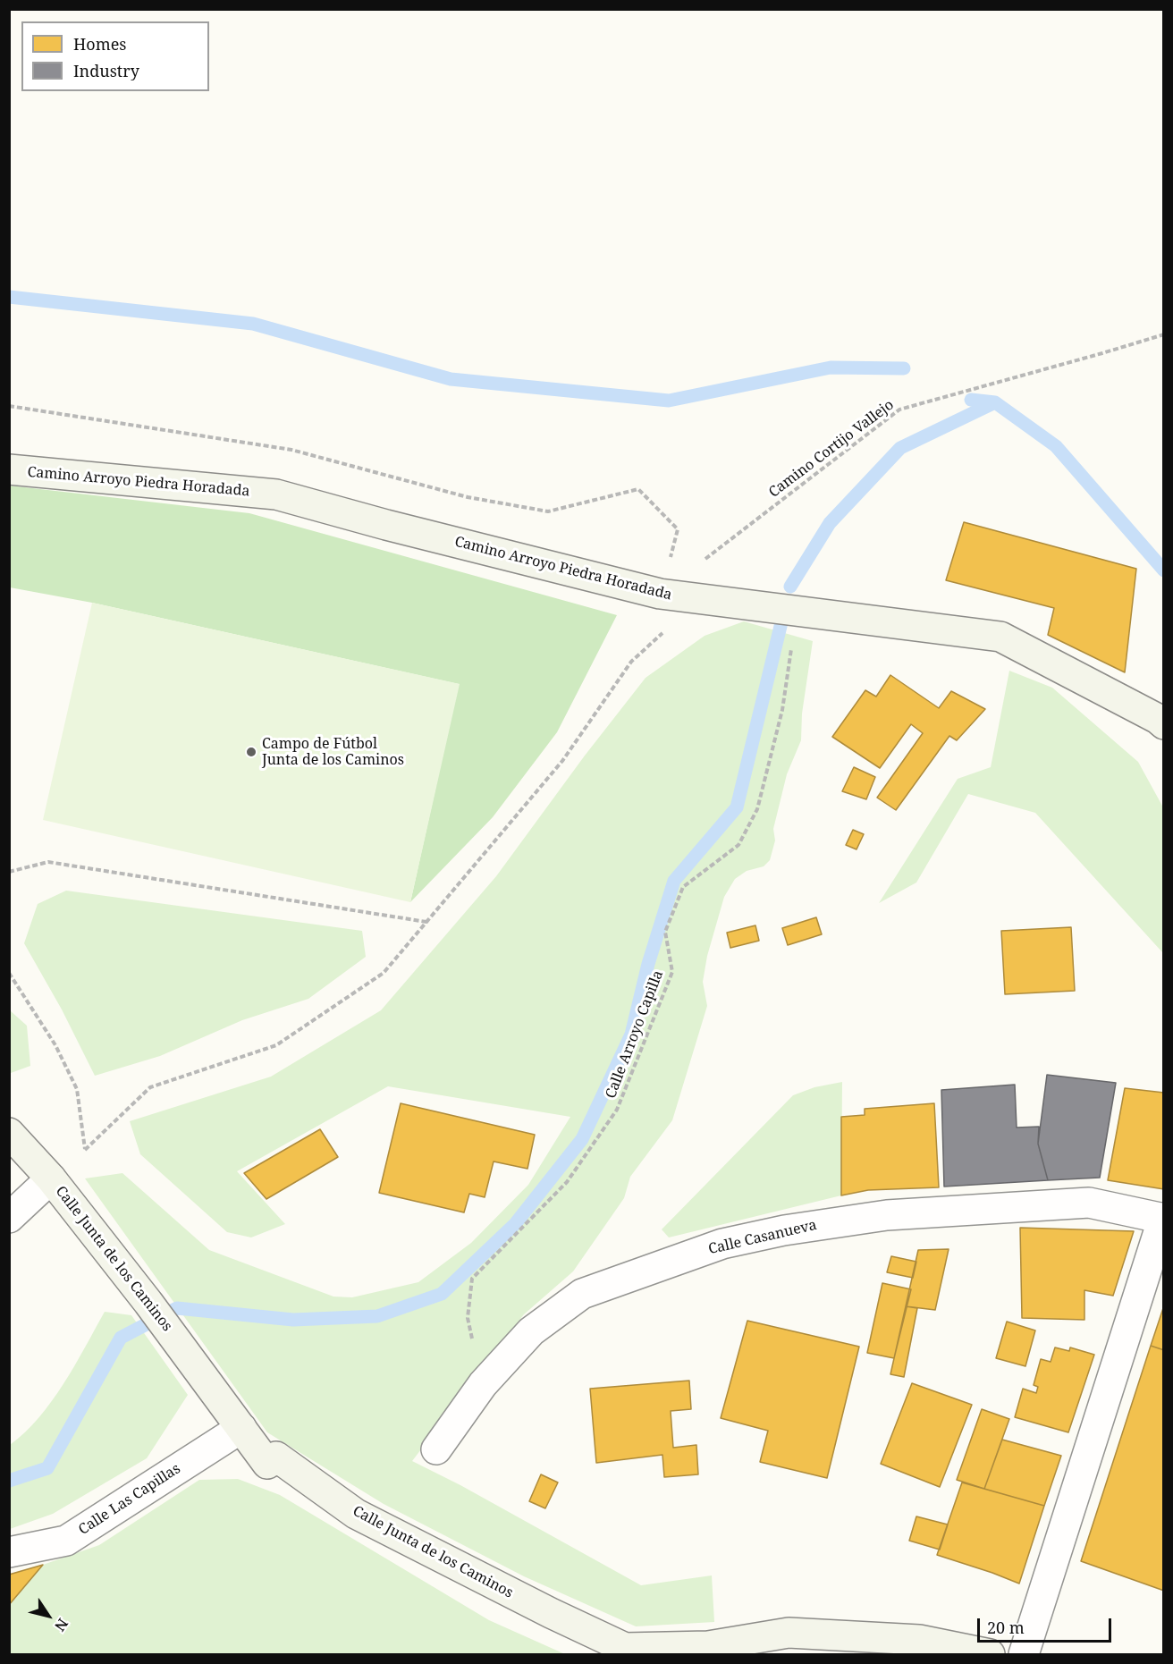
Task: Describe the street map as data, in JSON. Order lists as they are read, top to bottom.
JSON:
{
  "streets": {
    "main road": ["Camino Arroyo Piedra Horadada", "Calle Junta de los Caminos"],
    "street": ["Calle Casanueva", "Calle Las Capillas"],
    "path": ["Camino Cortijo Vallejo", "Calle Arroyo Capilla"]
  },
  "crossings": [
    ["Camino Cortijo Vallejo", "Camino Arroyo Piedra Horadada"],
    ["Camino Arroyo Piedra Horadada", "Calle Arroyo Capilla"],
    ["Calle Arroyo Capilla", "Calle Casanueva"],
    ["Calle Junta de los Caminos", "Calle Las Capillas"]
  ],
  "places": ["Campo de Fútbol Junta de los Caminos"],
  "legend": ["Homes", "Industry"],
  "scale_bar": "20 m",
  "north": "bottom right"
}
